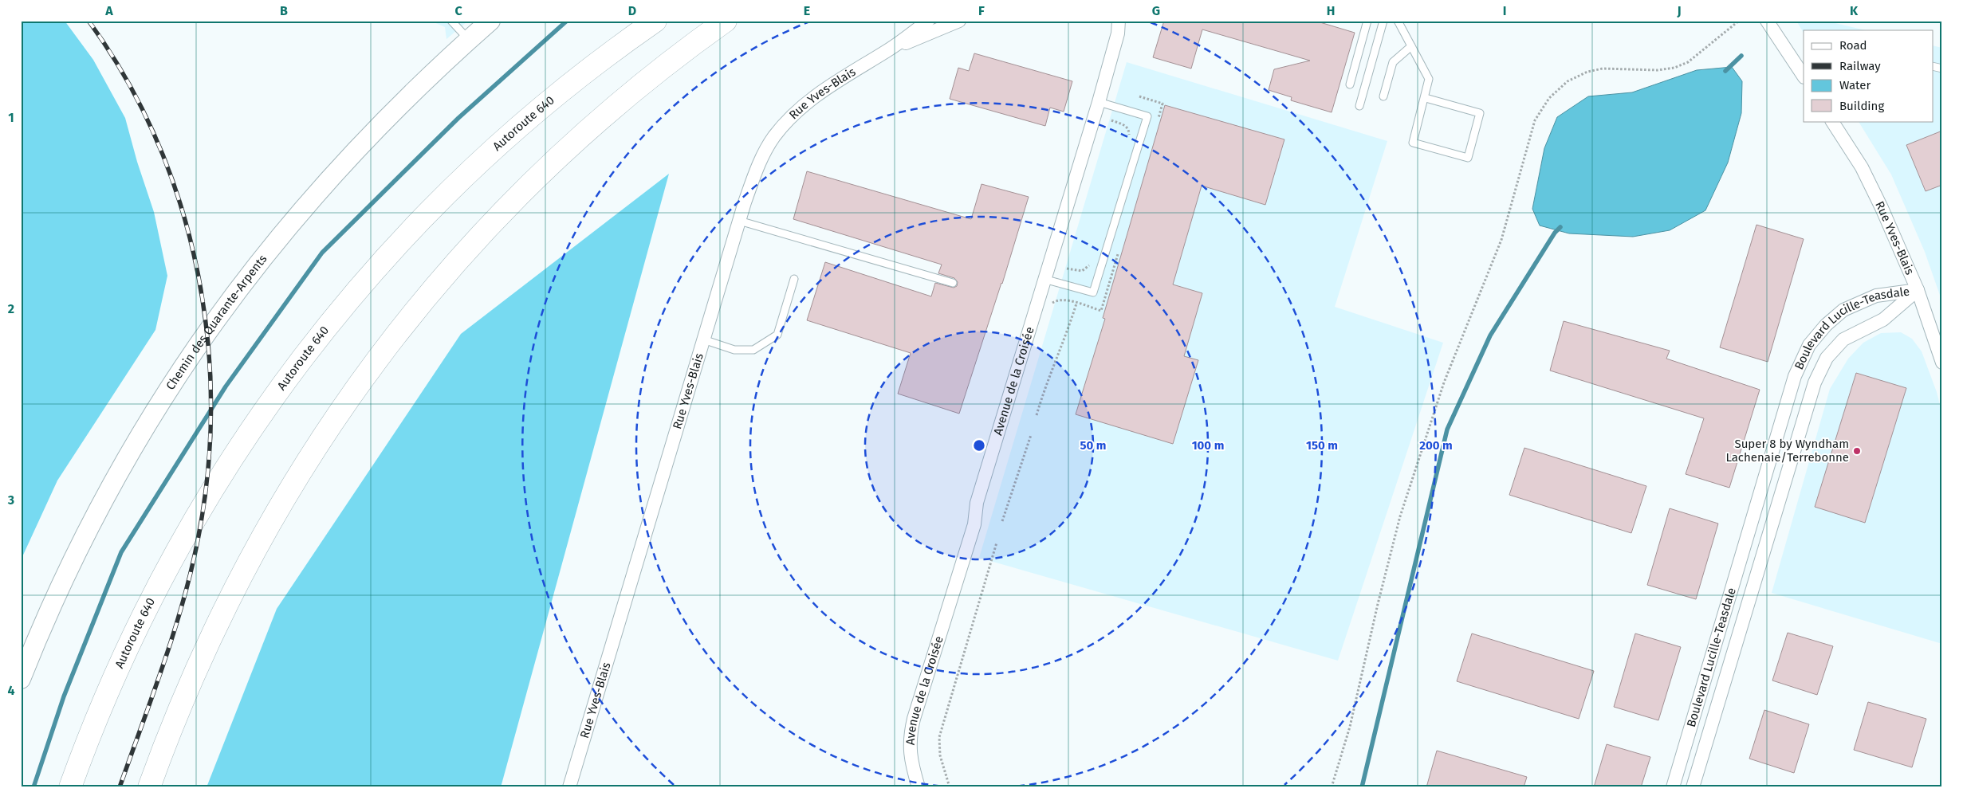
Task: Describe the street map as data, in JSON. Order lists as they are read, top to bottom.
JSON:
{
  "streets": {
    "highway": ["Autoroute 640"],
    "street": [
      "Rue Yves-Blais",
      "Chemin des Quarante-Arpents",
      "Boulevard Lucille-Teasdale",
      "Avenue de la Croisée"
    ]
  },
  "crossings": [
    ["Rue Yves-Blais", "Boulevard Lucille-Teasdale"]
  ],
  "places": ["Super 8 by Wyndham Lachenaie/Terrebonne"],
  "legend": [
    "Road",
    "Railway",
    "Water",
    "Building"
  ],
  "grid": {
    "columns": [
      "A",
      "B",
      "C",
      "D",
      "E",
      "F",
      "G",
      "H",
      "I",
      "J",
      "K"
    ],
    "rows": [
      "1",
      "2",
      "3",
      "4"
    ]
  },
  "rings": [
    "50 m",
    "100 m",
    "150 m",
    "200 m"
  ]
}
